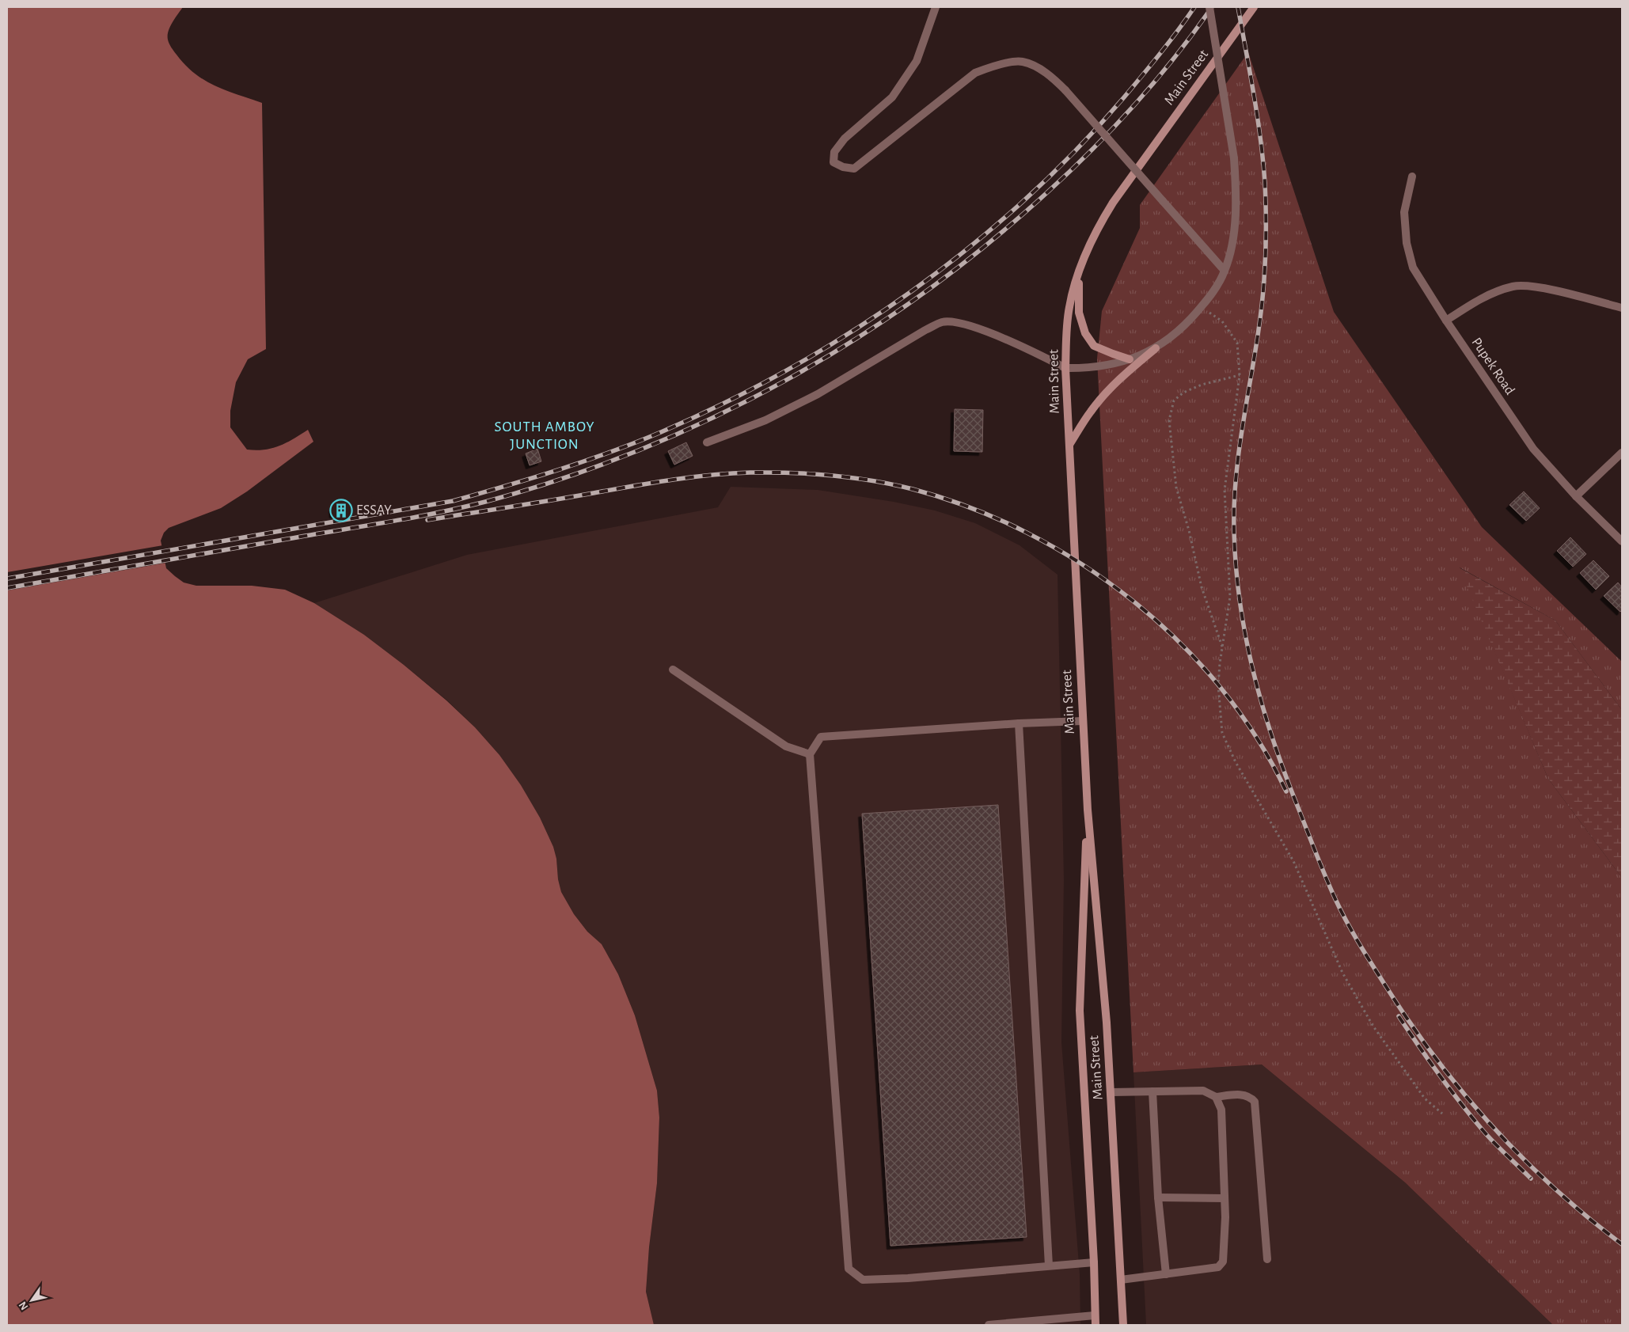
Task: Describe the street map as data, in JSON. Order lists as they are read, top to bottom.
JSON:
{
  "streets": {
    "main road": ["Main Street"],
    "street": ["Pupek Road"]
  },
  "districts": ["SOUTH AMBOY JUNCTION"],
  "places": {
    "building": ["ESSAY"]
  },
  "north": "bottom left"
}
